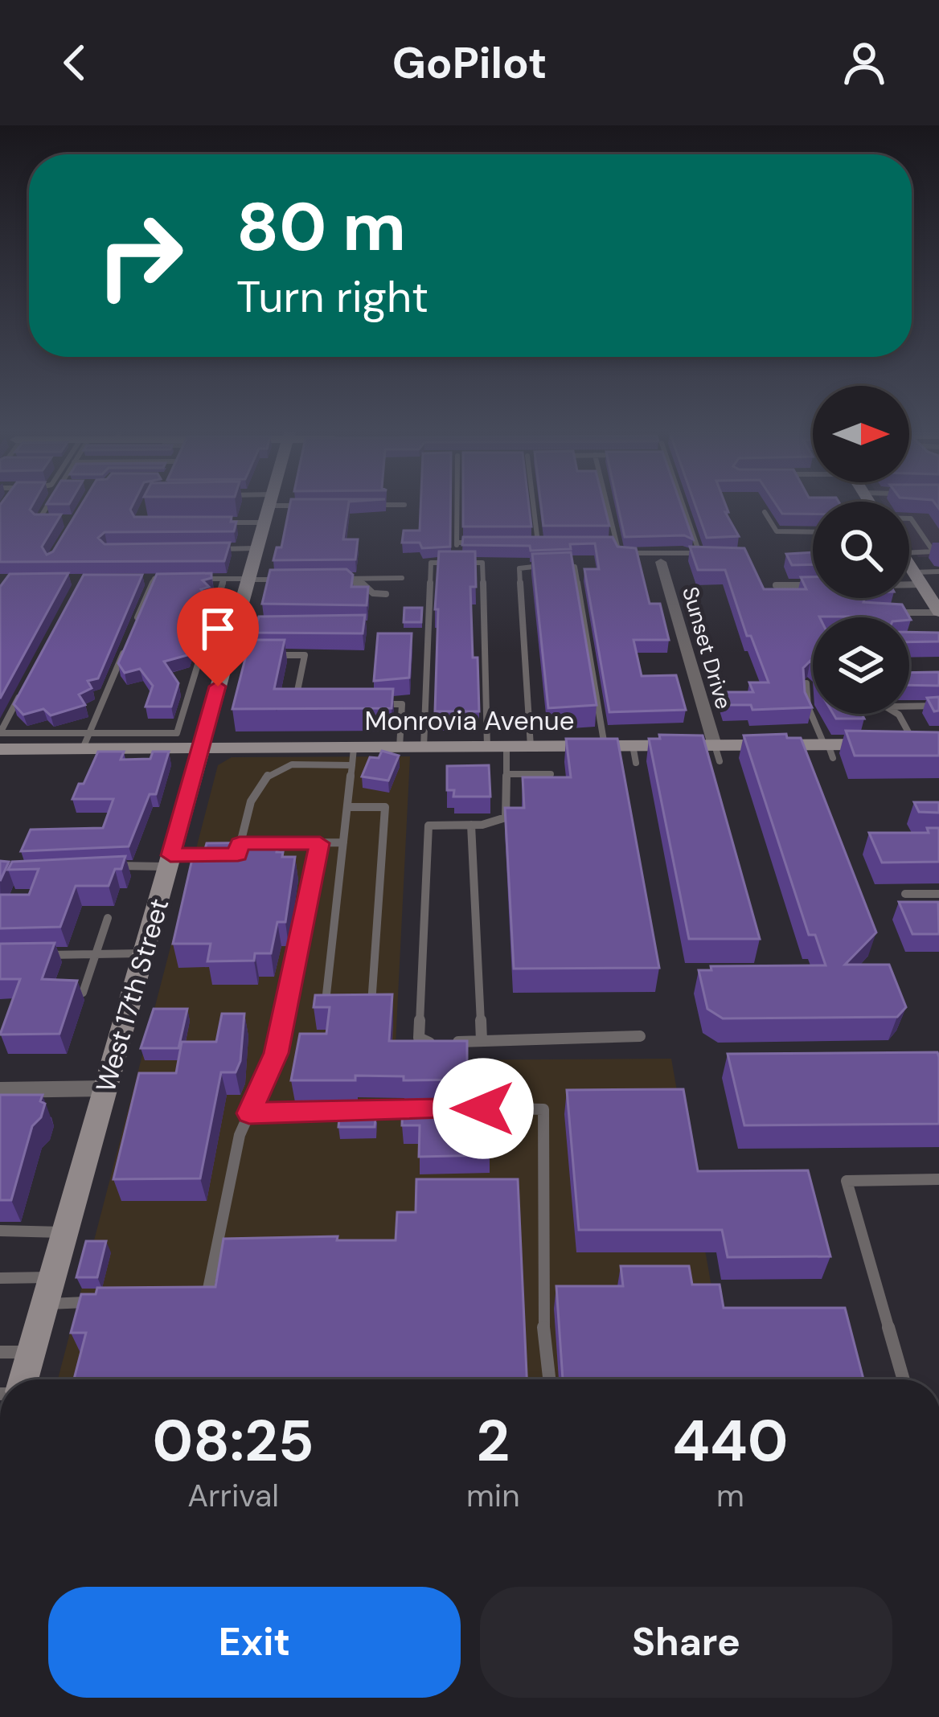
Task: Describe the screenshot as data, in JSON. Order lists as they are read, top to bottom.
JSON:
{
  "streets": {
    "street": ["Sunset Drive", "Monrovia Avenue", "West 17th Street"]
  },
  "crossings": [
    ["Sunset Drive", "Monrovia Avenue"],
    ["Monrovia Avenue", "West 17th Street"]
  ],
  "north": "right",
  "page": {
    "header": "GoPilot",
    "turn": ["80 m", "Turn right"],
    "eta": [
      "08:25",
      "Arrival",
      "2",
      "min",
      "440",
      "m"
    ],
    "buttons": ["Exit", "Share"]
  }
}
